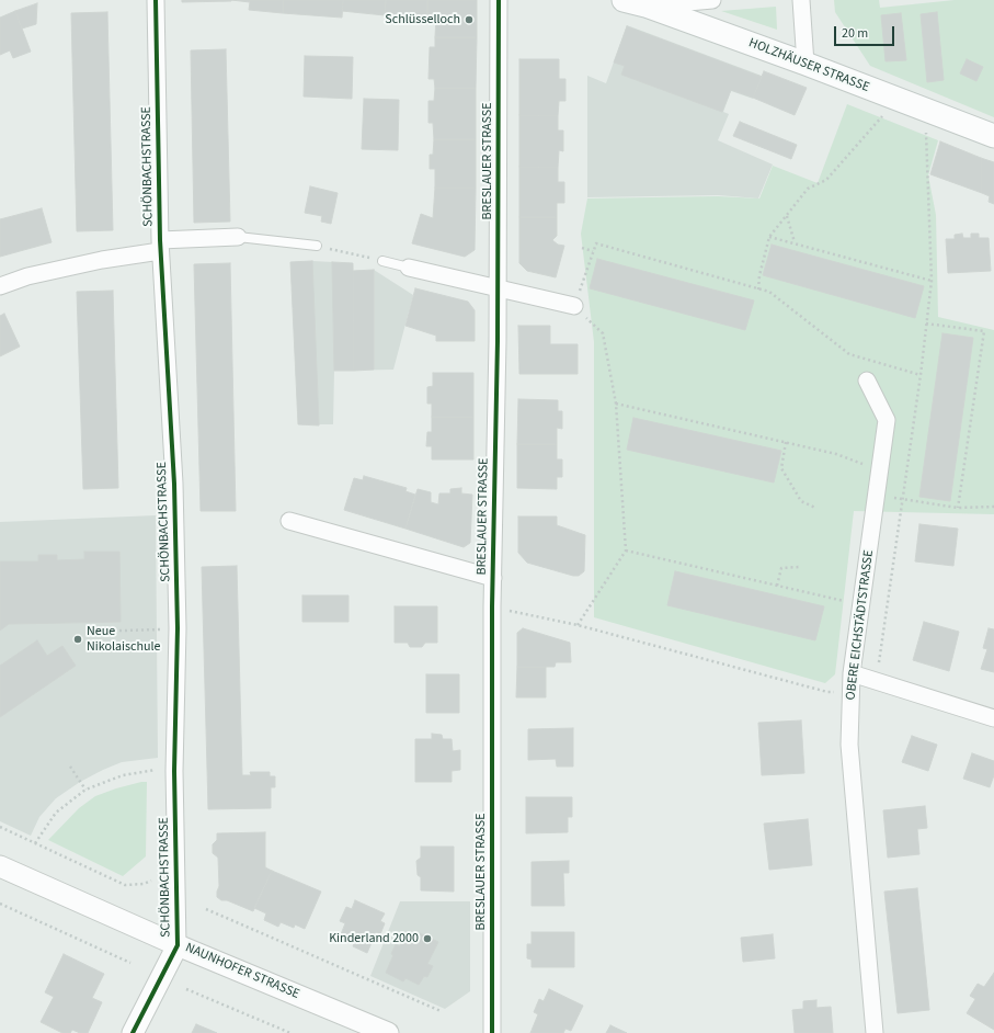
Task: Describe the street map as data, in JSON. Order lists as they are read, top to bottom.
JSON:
{
  "streets": {
    "main road": ["HOLZHÄUSER STRASSE"],
    "street": [
      "BRESLAUER STRASSE",
      "SCHÖNBACHSTRASSE",
      "OBERE EICHSTÄDTSTRASSE",
      "NAUNHOFER STRASSE"
    ]
  },
  "crossings": [
    ["SCHÖNBACHSTRASSE", "NAUNHOFER STRASSE"]
  ],
  "places": ["Schlüsselloch", "Neue Nikolaischule", "Kinderland 2000"],
  "scale_bar": "20 m"
}
